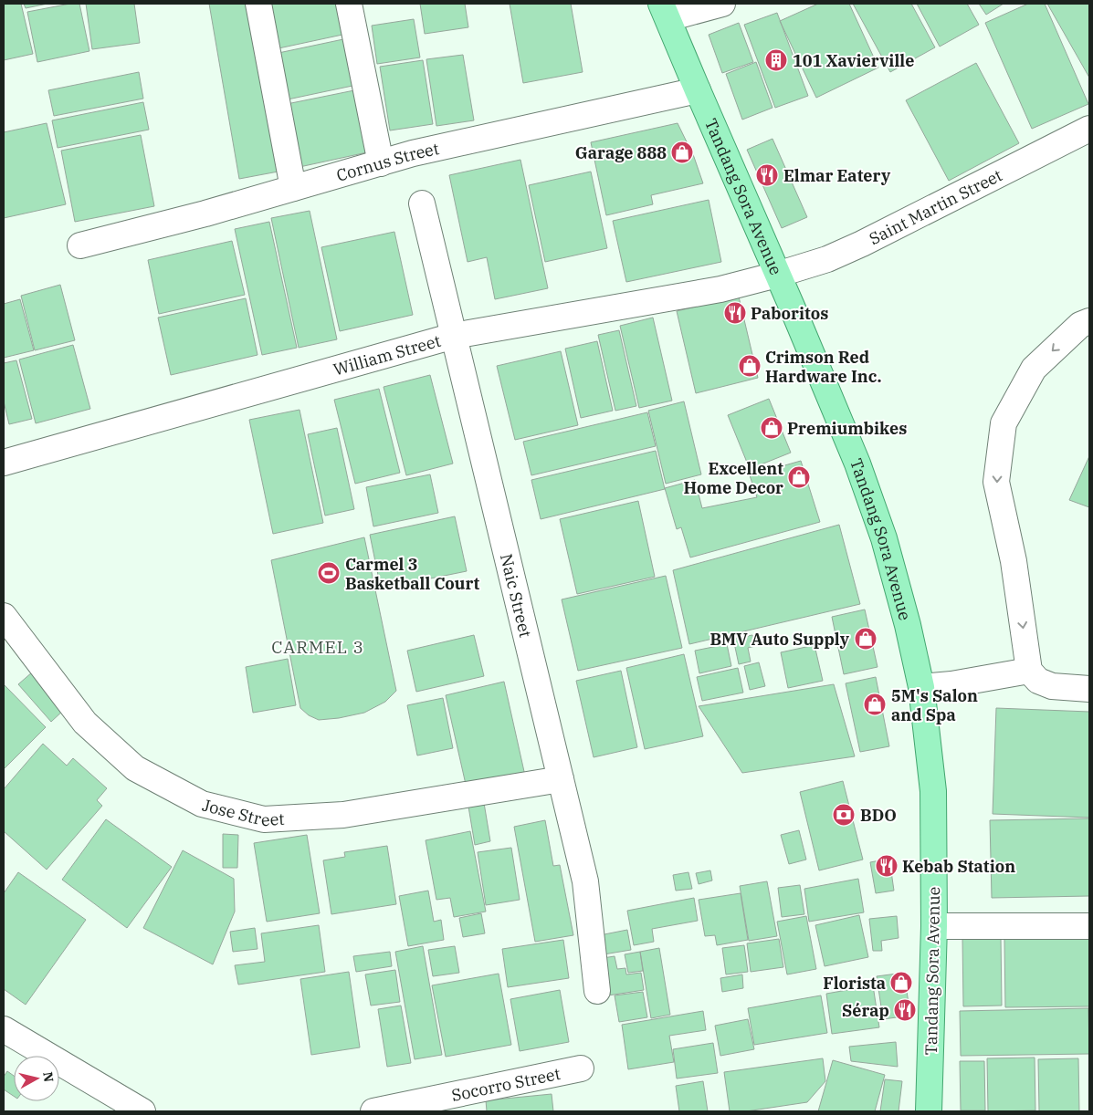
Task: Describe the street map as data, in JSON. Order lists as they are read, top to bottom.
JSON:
{
  "streets": {
    "main road": ["Tandang Sora Avenue"],
    "street": [
      "Cornus Street",
      "Saint Martin Street",
      "William Street",
      "Naic Street",
      "Jose Street",
      "Socorro Street"
    ]
  },
  "crossings": [
    ["Cornus Street", "Tandang Sora Avenue"],
    ["Tandang Sora Avenue", "Saint Martin Street"],
    ["Tandang Sora Avenue", "William Street"],
    ["Saint Martin Street", "William Street"],
    ["William Street", "Naic Street"],
    ["Naic Street", "Jose Street"]
  ],
  "districts": ["CARMEL 3"],
  "places": {
    "building": ["101 Xavierville"],
    "shop": [
      "Garage 888",
      "Crimson Red Hardware Inc.",
      "Premiumbikes",
      "Excellent Home Decor",
      "BMV Auto Supply",
      "5M's Salon and Spa",
      "Florista"
    ],
    "restaurant": [
      "Elmar Eatery",
      "Paboritos",
      "Kebab Station",
      "Sérap"
    ],
    "sports": ["Carmel 3 Basketball Court"],
    "bank": ["BDO"]
  },
  "north": "right"
}
